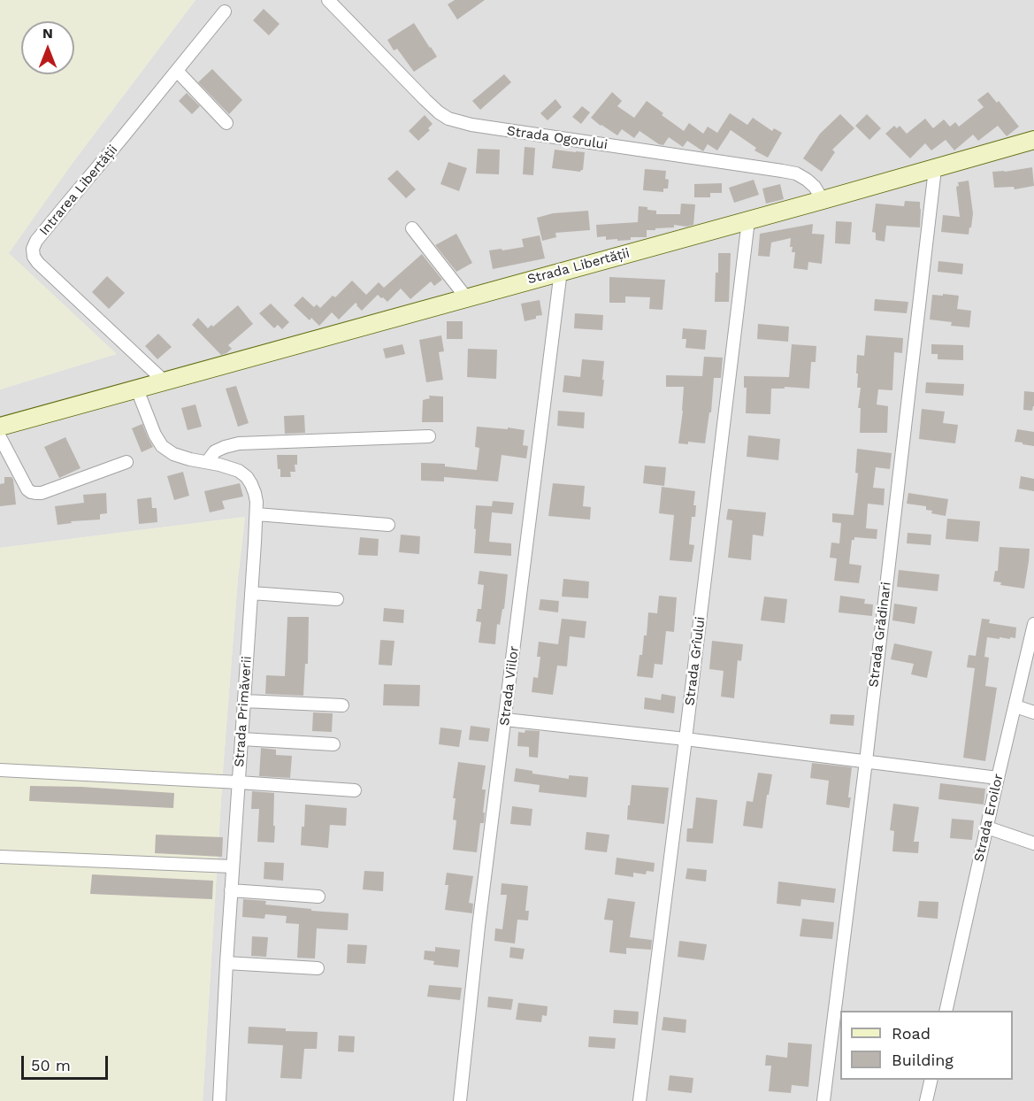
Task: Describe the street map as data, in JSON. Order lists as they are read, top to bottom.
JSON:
{
  "streets": {
    "main road": ["Strada Libertății"],
    "street": [
      "Strada Ogorului",
      "Intrarea Libertății",
      "Strada Grădinari",
      "Strada Grîului",
      "Strada Viilor",
      "Strada Primăverii",
      "Strada Eroilor"
    ]
  },
  "crossings": [
    ["Strada Ogorului", "Strada Libertății"],
    ["Intrarea Libertății", "Strada Libertății"],
    ["Strada Libertății", "Strada Grădinari"],
    ["Strada Libertății", "Strada Grîului"],
    ["Strada Libertății", "Strada Viilor"],
    ["Strada Libertății", "Strada Primăverii"]
  ],
  "legend": ["Road", "Building"],
  "scale_bar": "50 m",
  "north": "top"
}
